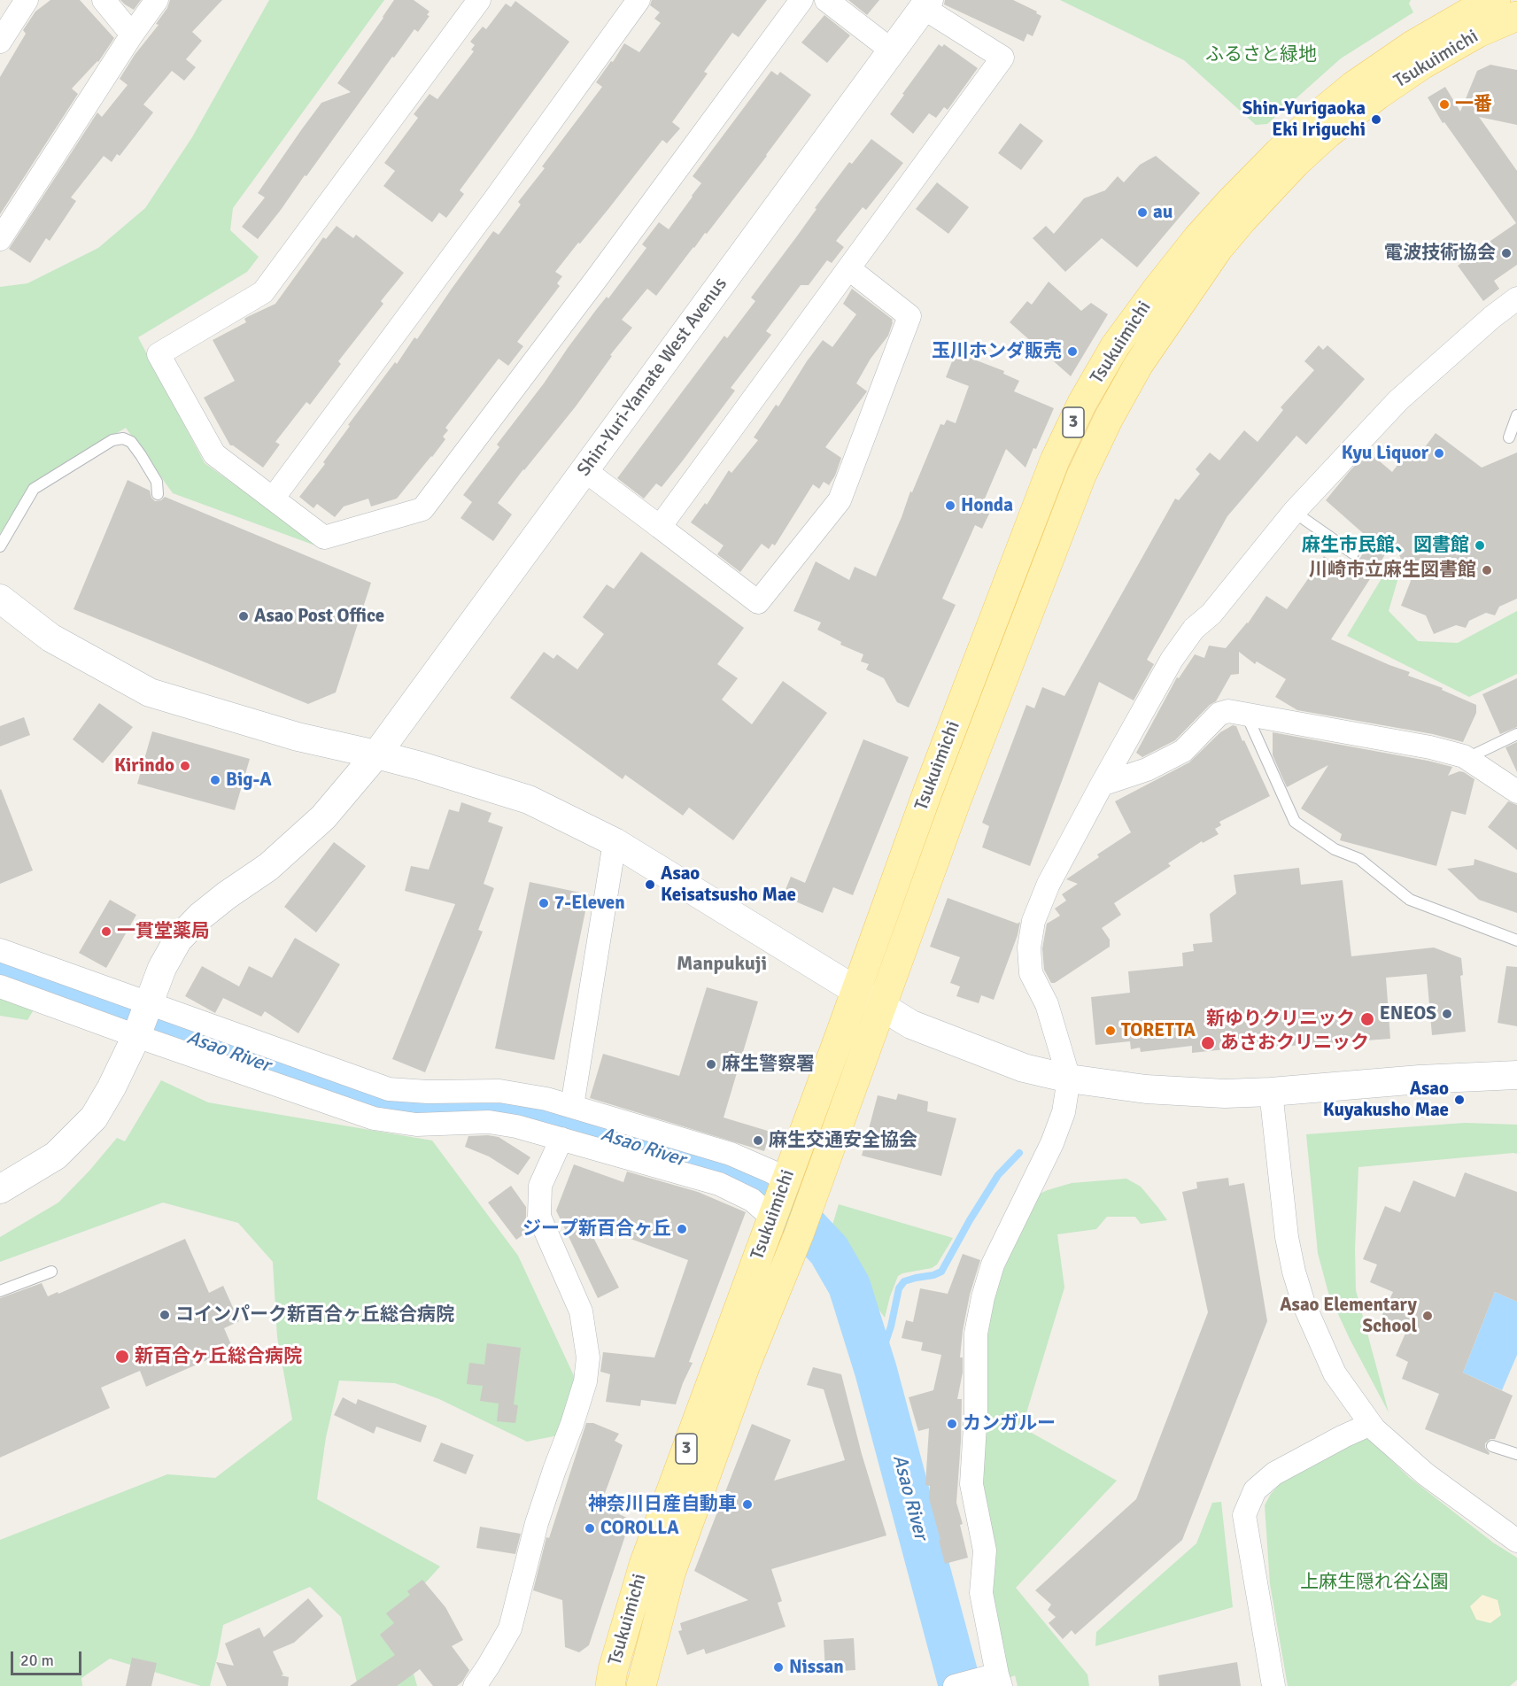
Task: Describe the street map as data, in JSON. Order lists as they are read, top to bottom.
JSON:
{
  "streets": {
    "main road": ["Tsukuimichi", "3"],
    "street": ["Shin-Yuri-Yamate West Avenus"]
  },
  "districts": ["Manpukuji"],
  "water": ["Asao River"],
  "parks": ["ふるさと緑地", "上麻生隠れ谷公園"],
  "places": [
    "一番",
    "Shin-Yurigaoka Eki Iriguchi",
    "au",
    "電波技術協会",
    "玉川ホンダ販売",
    "Kyu Liquor",
    "Honda",
    "麻生市民館、図書館",
    "川崎市立麻生図書館",
    "Asao Post Office",
    "Kirindo",
    "Big-A",
    "Asao Keisatsusho Mae",
    "7-Eleven",
    "一貫堂薬局",
    "ENEOS",
    "新ゆりクリニック",
    "TORETTA",
    "あさおクリニック",
    "麻生警察署",
    "Asao Kuyakusho Mae",
    "麻生交通安全協会",
    "ジープ新百合ヶ丘",
    "コインパーク新百合ヶ丘総合病院",
    "Asao Elementary School",
    "新百合ヶ丘総合病院",
    "カンガルー",
    "神奈川日産自動車",
    "COROLLA",
    "Nissan"
  ],
  "scale_bar": "20 m"
}
